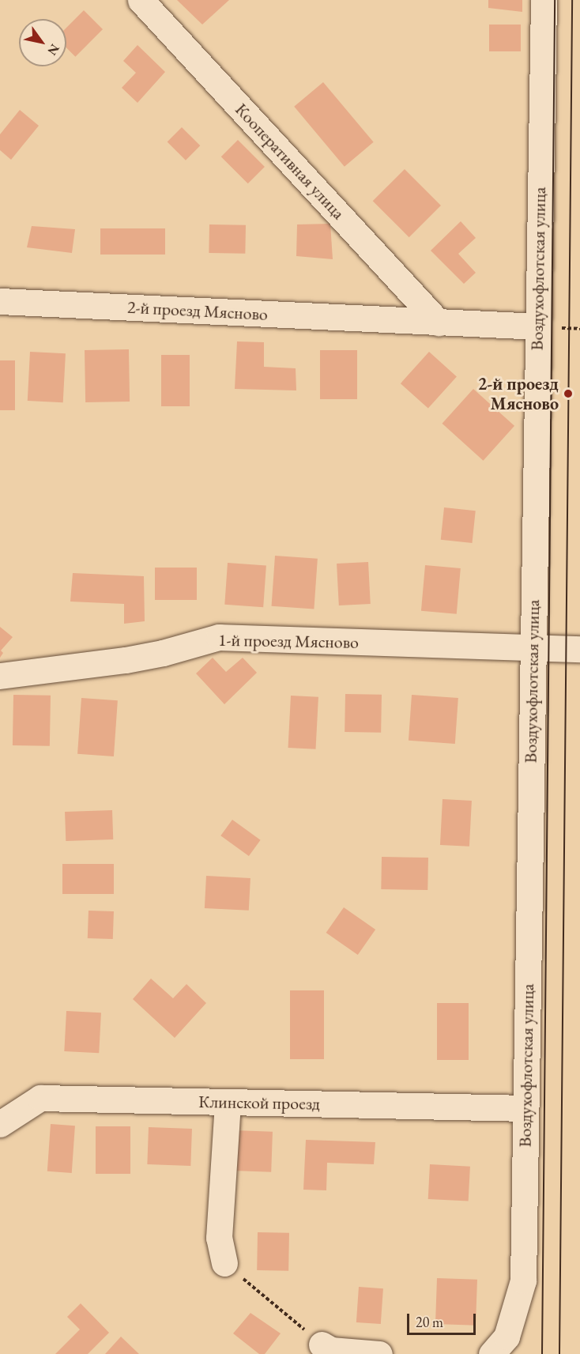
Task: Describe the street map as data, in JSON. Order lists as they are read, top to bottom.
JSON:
{
  "streets": {
    "street": [
      "Кооперативная улица",
      "Воздухофлотская улица",
      "2-й проезд Мясново",
      "1-й проезд Мясново",
      "Клинской проезд"
    ]
  },
  "crossings": [
    ["Кооперативная улица", "2-й проезд Мясново"],
    ["Воздухофлотская улица", "2-й проезд Мясново"],
    ["Воздухофлотская улица", "1-й проезд Мясново"],
    ["Воздухофлотская улица", "Клинской проезд"]
  ],
  "places": ["2-й проезд Мясново"],
  "scale_bar": "20 m",
  "north": "bottom right"
}
